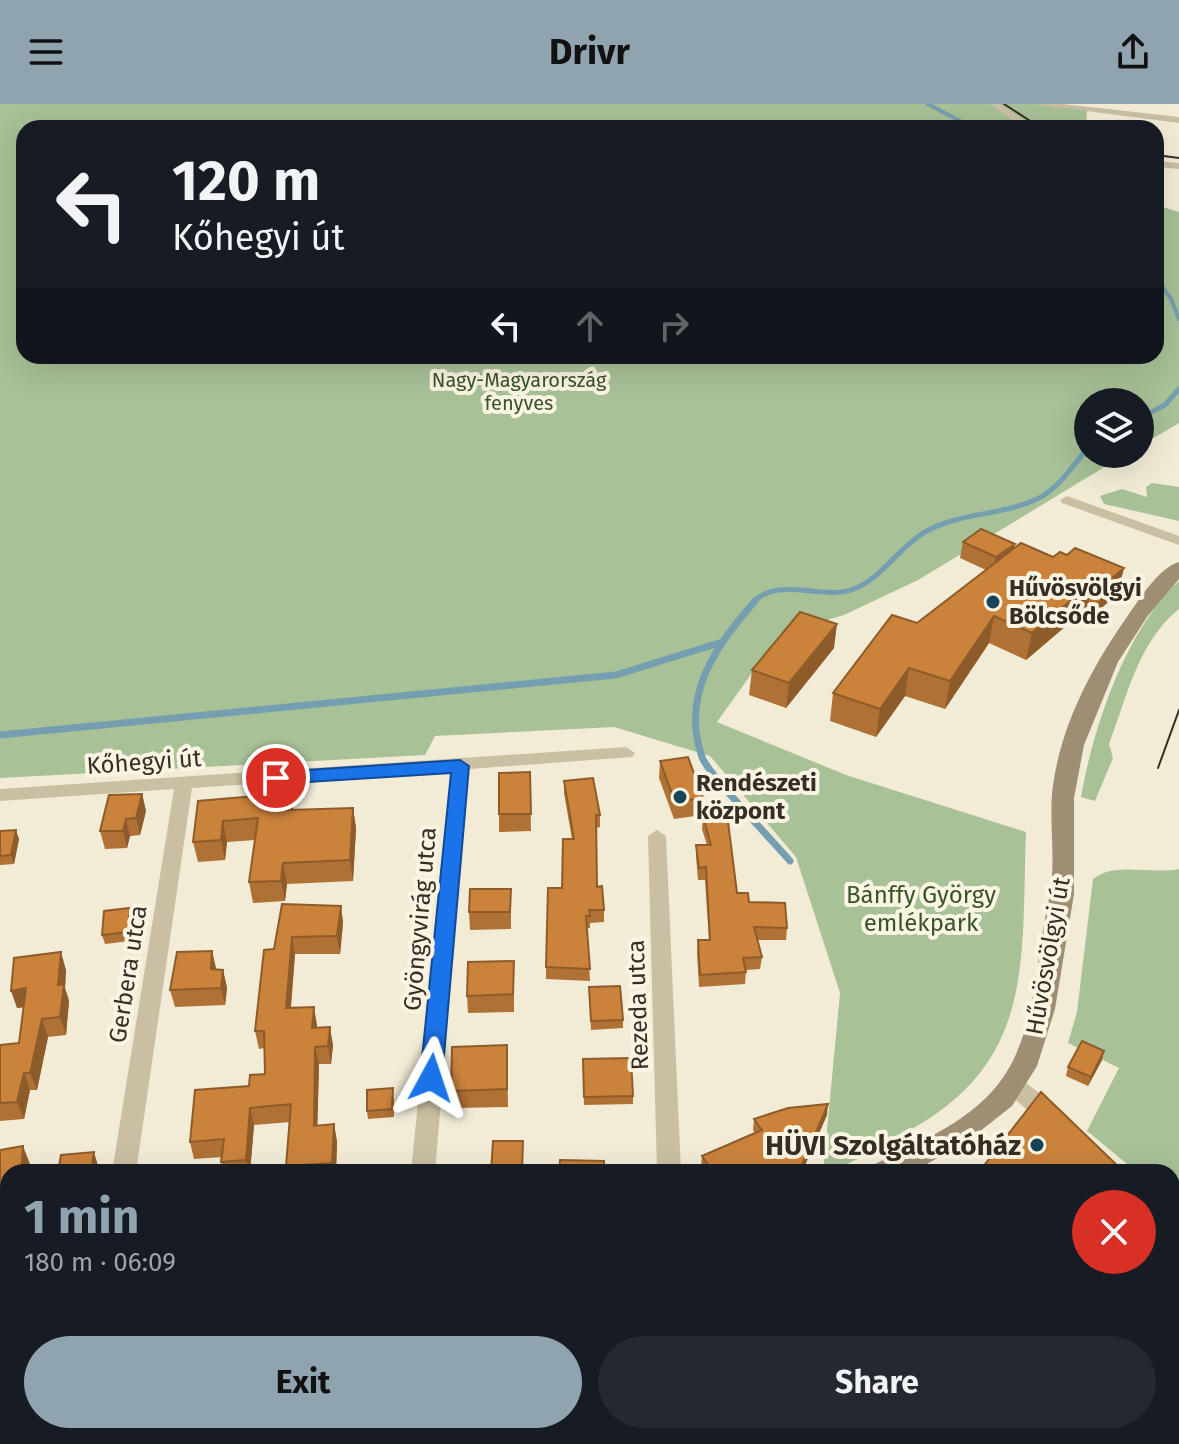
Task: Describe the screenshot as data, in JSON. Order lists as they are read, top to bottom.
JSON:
{
  "streets": {
    "main road": ["Hűvösvölgyi út"],
    "street": [
      "Kőhegyi út",
      "Gyöngyvirág utca",
      "Gerbera utca",
      "Rezeda utca"
    ]
  },
  "crossings": [
    ["Kőhegyi út", "Gyöngyvirág utca"],
    ["Kőhegyi út", "Gerbera utca"]
  ],
  "parks": ["Nagy-Magyarország fenyves", "Bánffy György emlékpark"],
  "places": ["Hűvösvölgyi Bölcsőde", "Rendészeti központ", "HÜVI Szolgáltatóház"],
  "page": {
    "header": "Drivr",
    "turn": ["120 m", "Kőhegyi út"],
    "heading": ["1 min", "180 m · 06:09"],
    "buttons": ["Exit", "Share"]
  }
}
